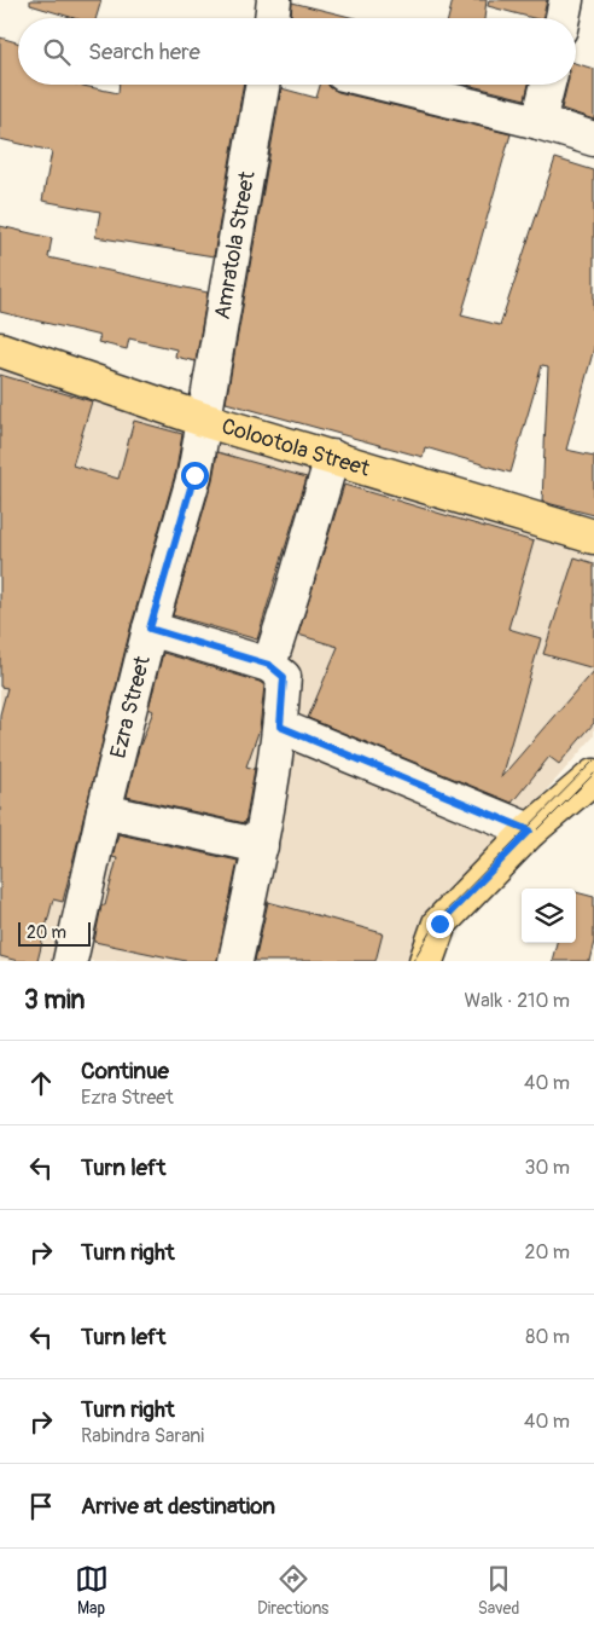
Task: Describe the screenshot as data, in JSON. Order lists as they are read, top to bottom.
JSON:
{
  "streets": {
    "main road": ["Colootola Street"],
    "street": ["Amratola Street", "Ezra Street"]
  },
  "crossings": [
    ["Amratola Street", "Colootola Street"],
    ["Amratola Street", "Ezra Street"],
    ["Colootola Street", "Ezra Street"]
  ],
  "scale_bar": "20 m",
  "page": {
    "search": "Search here",
    "scale": "20 m",
    "heading": ["3 min", "Walk · 210 m"],
    "list": [
      ["Continue", "Ezra Street", "40 m"],
      ["Turn left", "30 m"],
      ["Turn right", "20 m"],
      ["Turn left", "80 m"],
      ["Turn right", "Rabindra Sarani", "40 m"],
      "Arrive at destination"
    ],
    "nav": ["Map", "Directions", "Saved"]
  }
}
